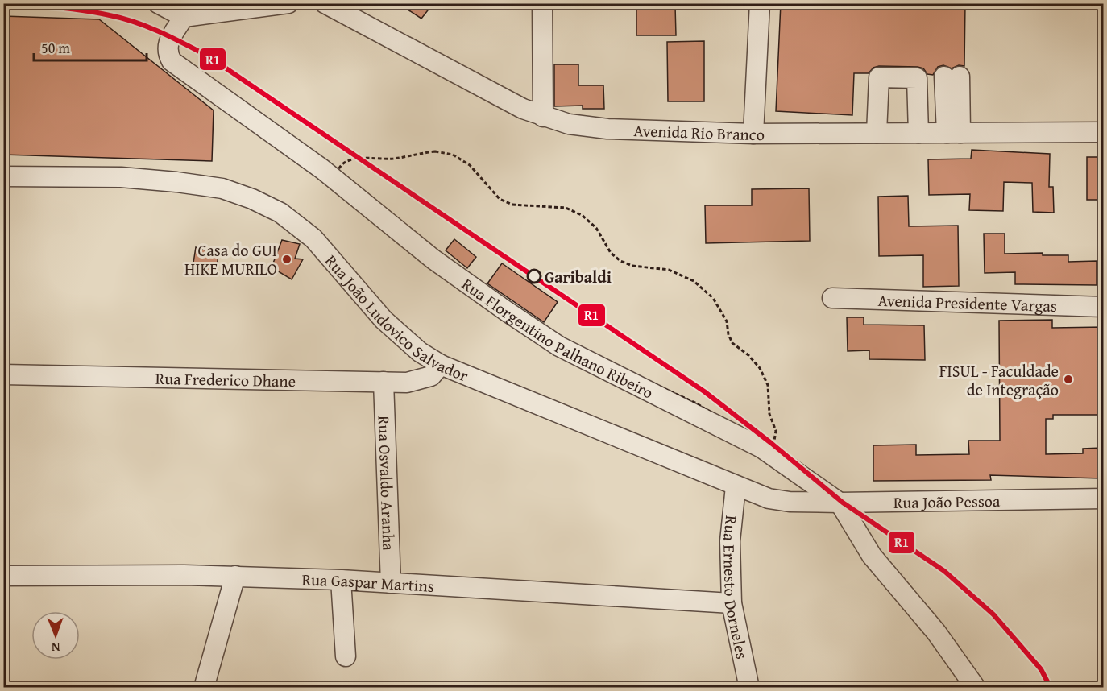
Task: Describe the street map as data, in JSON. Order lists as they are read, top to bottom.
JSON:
{
  "streets": {
    "street": [
      "Avenida Rio Branco",
      "Avenida Presidente Vargas",
      "Rua João Ludovico Salvador",
      "Rua Florgentino Palhano Ribeiro",
      "Rua Frederico Dhane",
      "Rua Osvaldo Aranha",
      "Rua João Pessoa",
      "Rua Gaspar Martins",
      "Rua Ernesto Dorneles"
    ]
  },
  "crossings": [
    ["Rua João Ludovico Salvador", "Rua Frederico Dhane"],
    ["Rua João Ludovico Salvador", "Rua João Pessoa"],
    ["Rua João Ludovico Salvador", "Rua Ernesto Dorneles"],
    ["Rua Florgentino Palhano Ribeiro", "Rua João Pessoa"],
    ["Rua Frederico Dhane", "Rua Osvaldo Aranha"],
    ["Rua Osvaldo Aranha", "Rua Gaspar Martins"],
    ["Rua Gaspar Martins", "Rua Ernesto Dorneles"]
  ],
  "places": ["Casa do GUI HIKE MURILO", "Garibaldi", "FISUL - Faculdade de Integração"],
  "lines": ["transit line R1"],
  "scale_bar": "50 m",
  "north": "bottom"
}
